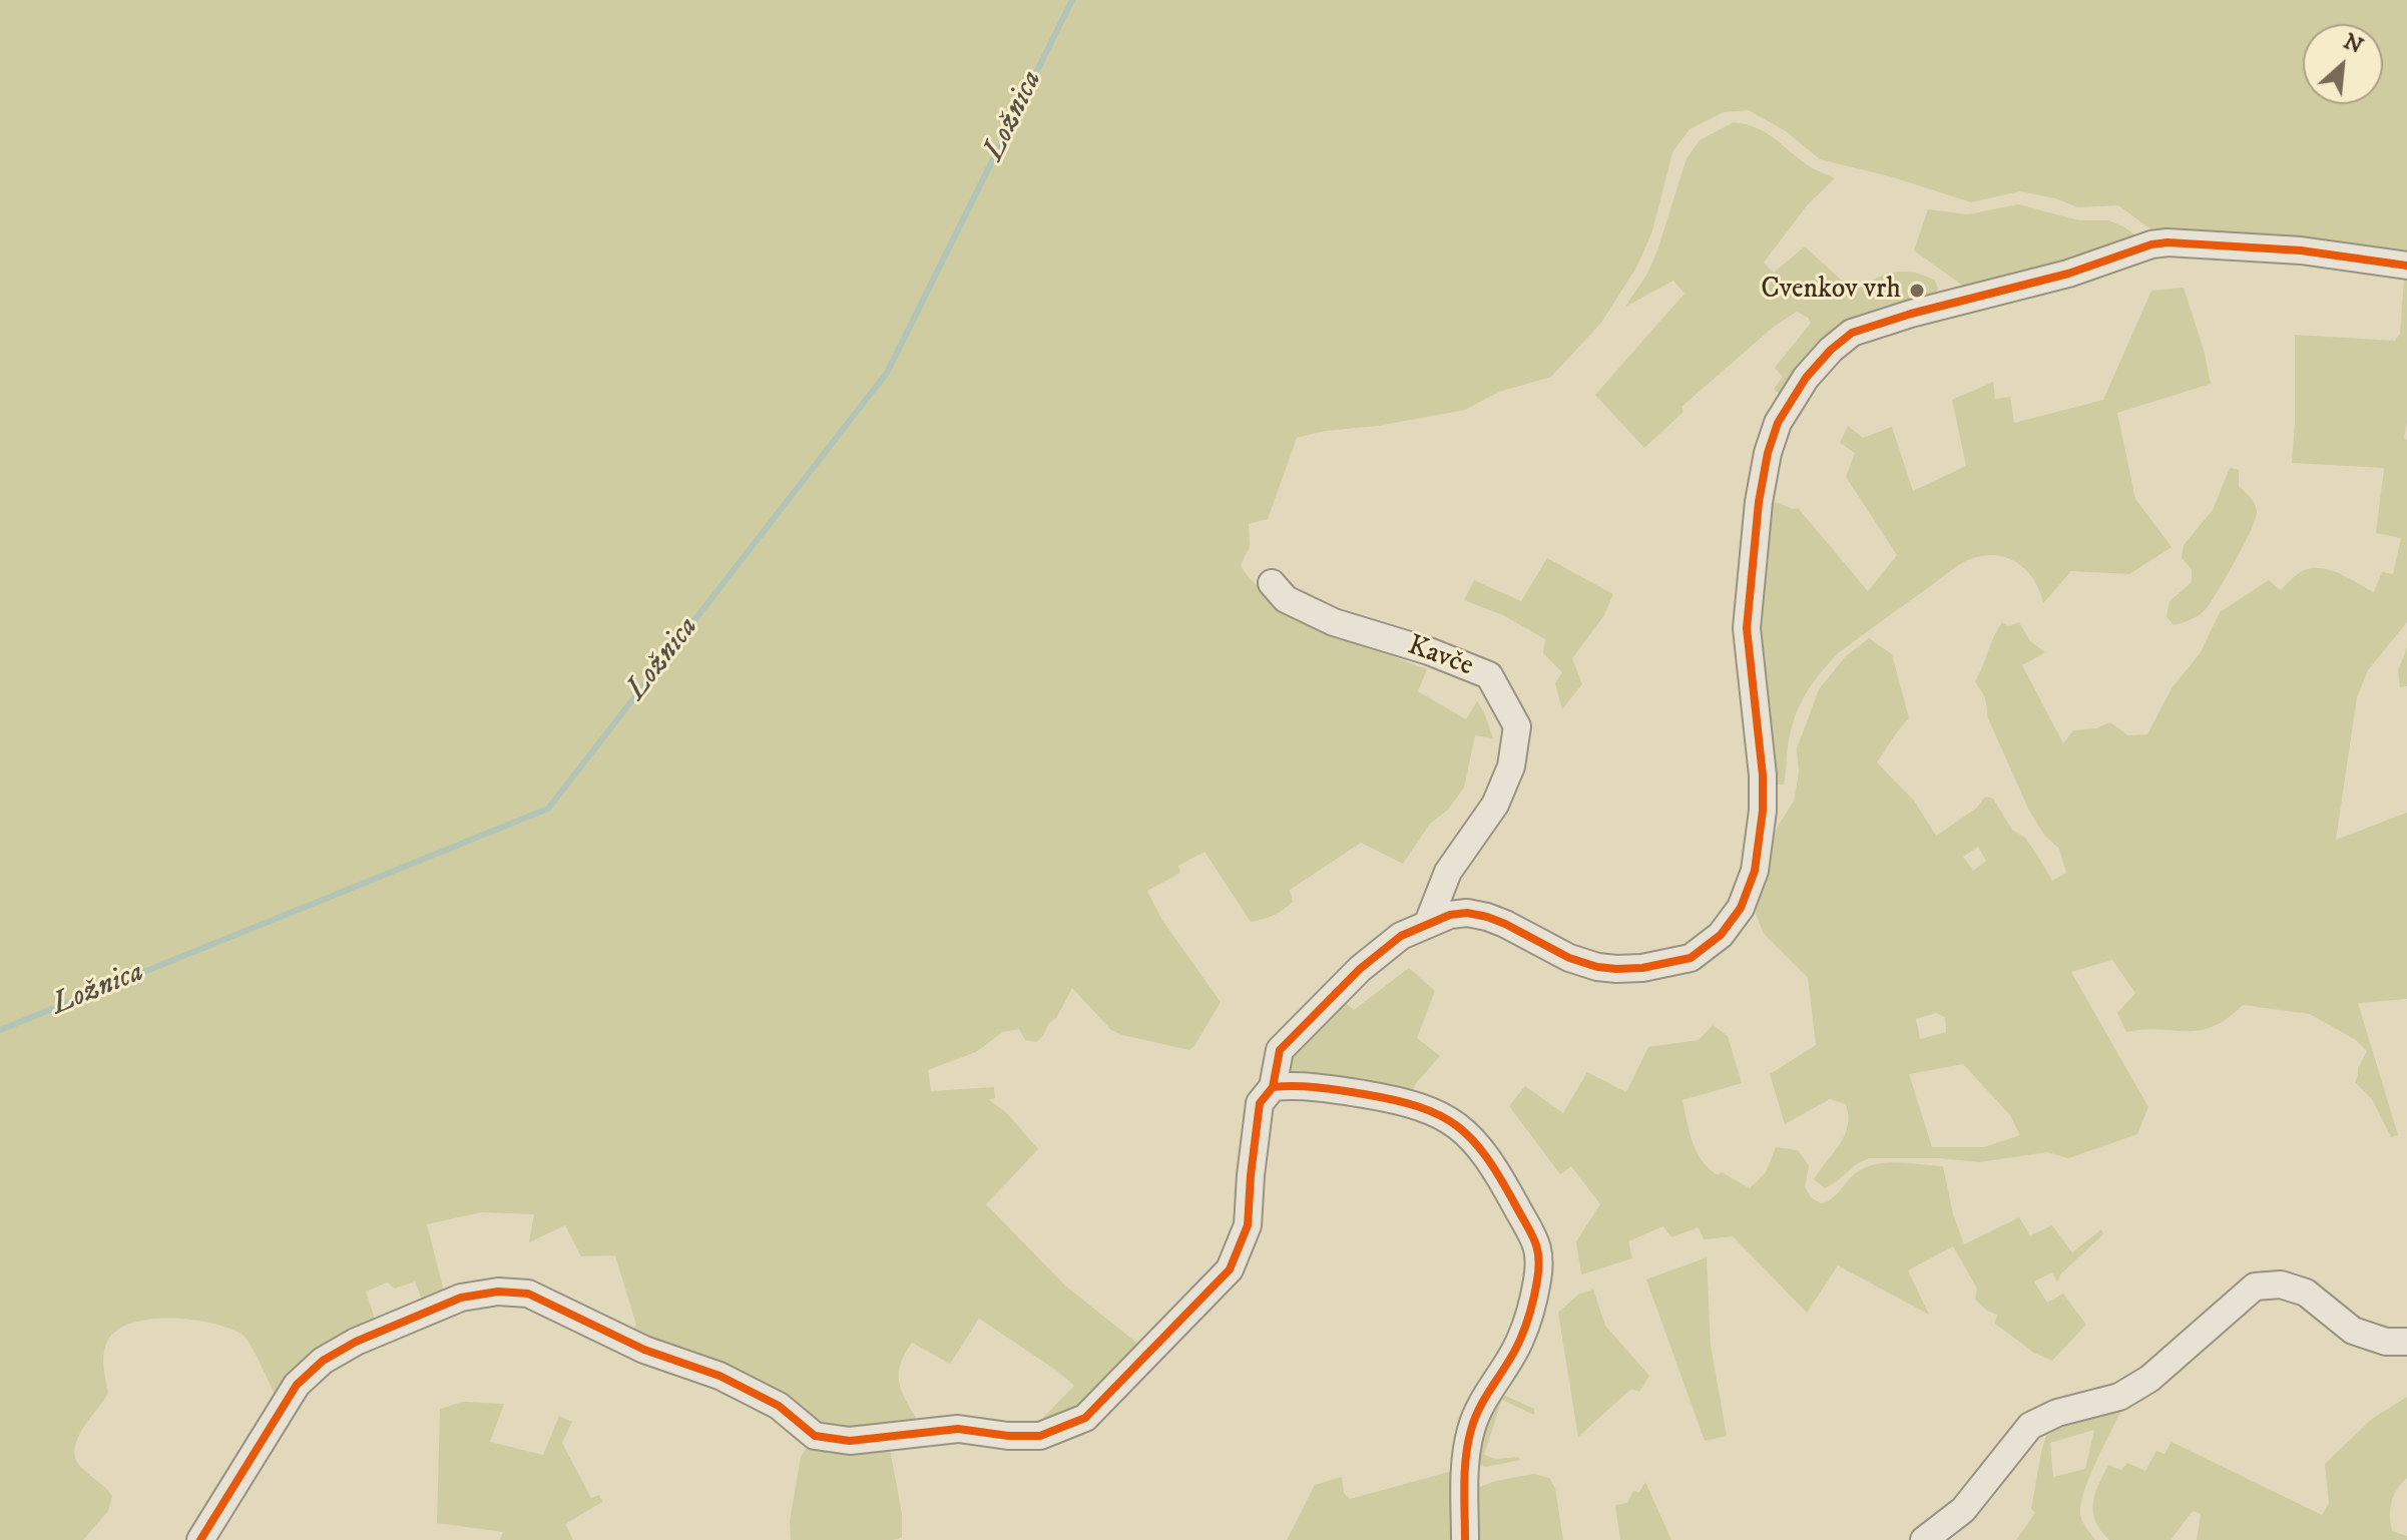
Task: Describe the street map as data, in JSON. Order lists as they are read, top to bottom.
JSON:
{
  "streets": {
    "street": ["Kavče"]
  },
  "water": ["Ložnica"],
  "places": ["Cvenkov vrh"],
  "north": "top right"
}
